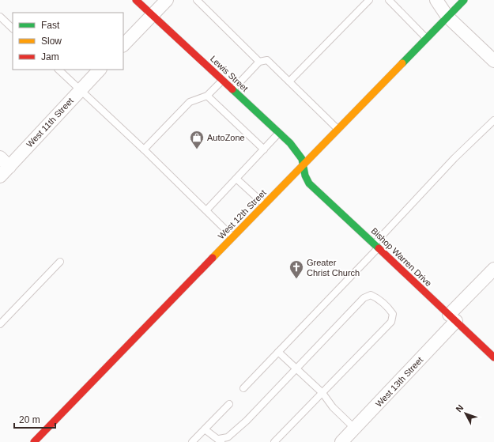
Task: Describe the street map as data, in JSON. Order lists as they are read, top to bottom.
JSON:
{
  "streets": {
    "main road": ["Lewis Street", "West 12th Street", "Bishop Warren Drive"],
    "street": ["West 11th Street", "West 13th Street"]
  },
  "crossings": [
    ["Lewis Street", "West 12th Street"],
    ["Lewis Street", "Bishop Warren Drive"],
    ["West 12th Street", "Bishop Warren Drive"],
    ["Bishop Warren Drive", "West 13th Street"]
  ],
  "places": {
    "shop": ["AutoZone"],
    "church": ["Greater Christ Church"]
  },
  "legend": ["Fast", "Slow", "Jam"],
  "scale_bar": "20 m",
  "north": "top left"
}
